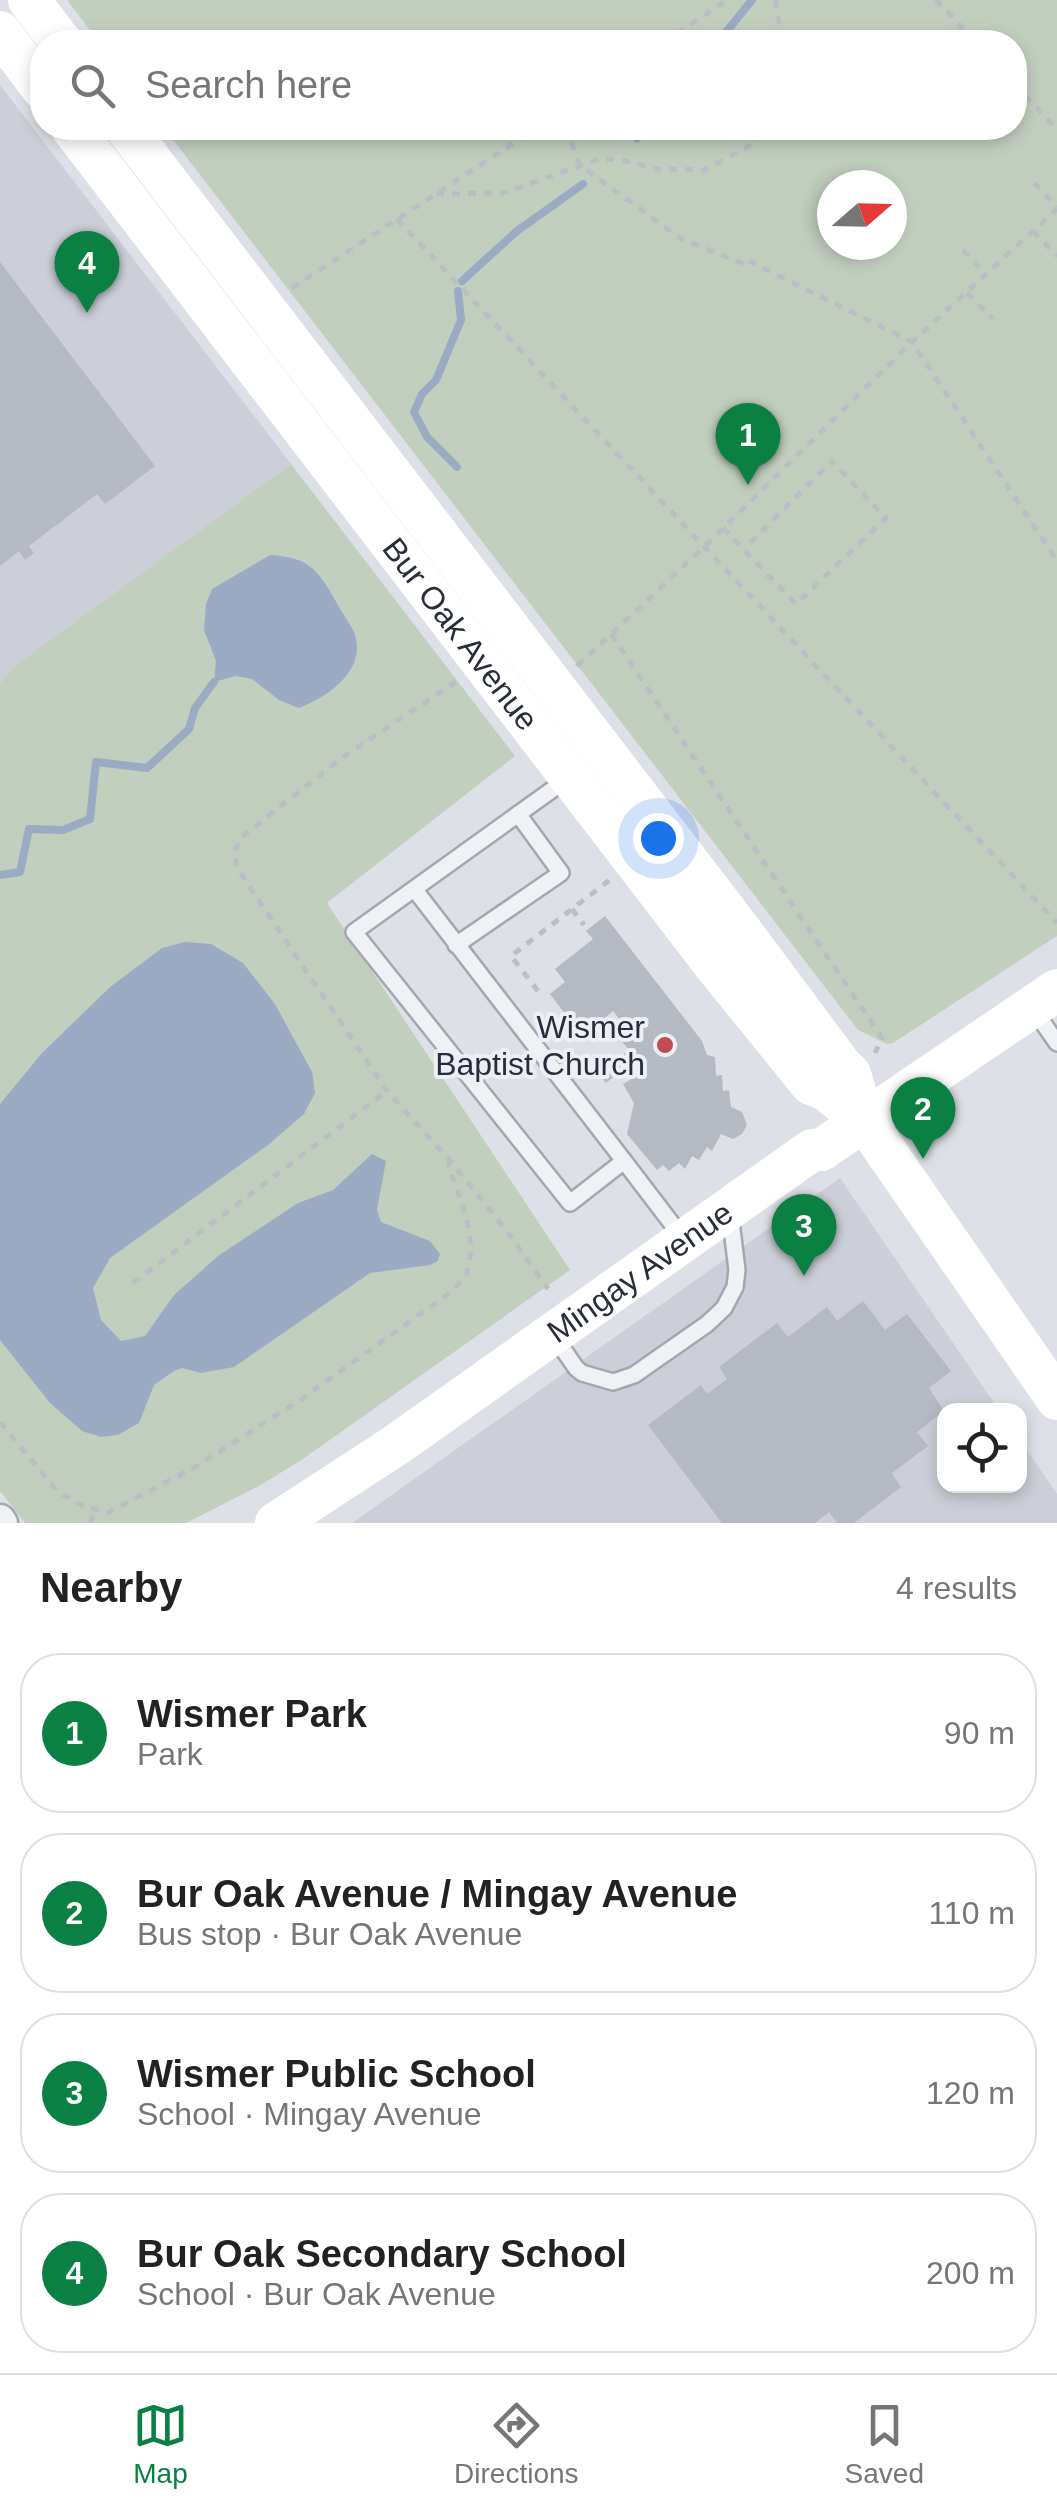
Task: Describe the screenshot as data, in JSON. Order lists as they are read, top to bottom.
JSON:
{
  "streets": {
    "street": ["Bur Oak Avenue", "Mingay Avenue"]
  },
  "crossings": [
    ["Bur Oak Avenue", "Mingay Avenue"]
  ],
  "places": ["Wismer Baptist Church"],
  "north": "right",
  "page": {
    "search": "Search here",
    "pins": [
      "4",
      "1",
      "2",
      "3"
    ],
    "heading": ["Nearby", "4 results"],
    "list": [
      {
        "mark": "1",
        "name": "Wismer Park",
        "note": "Park",
        "value": "90 m"
      },
      {
        "mark": "2",
        "name": "Bur Oak Avenue / Mingay Avenue",
        "note": "Bus stop · Bur Oak Avenue",
        "value": "110 m"
      },
      {
        "mark": "3",
        "name": "Wismer Public School",
        "note": "School · Mingay Avenue",
        "value": "120 m"
      },
      {
        "mark": "4",
        "name": "Bur Oak Secondary School",
        "note": "School · Bur Oak Avenue",
        "value": "200 m"
      }
    ],
    "nav": ["Map", "Directions", "Saved"]
  }
}
